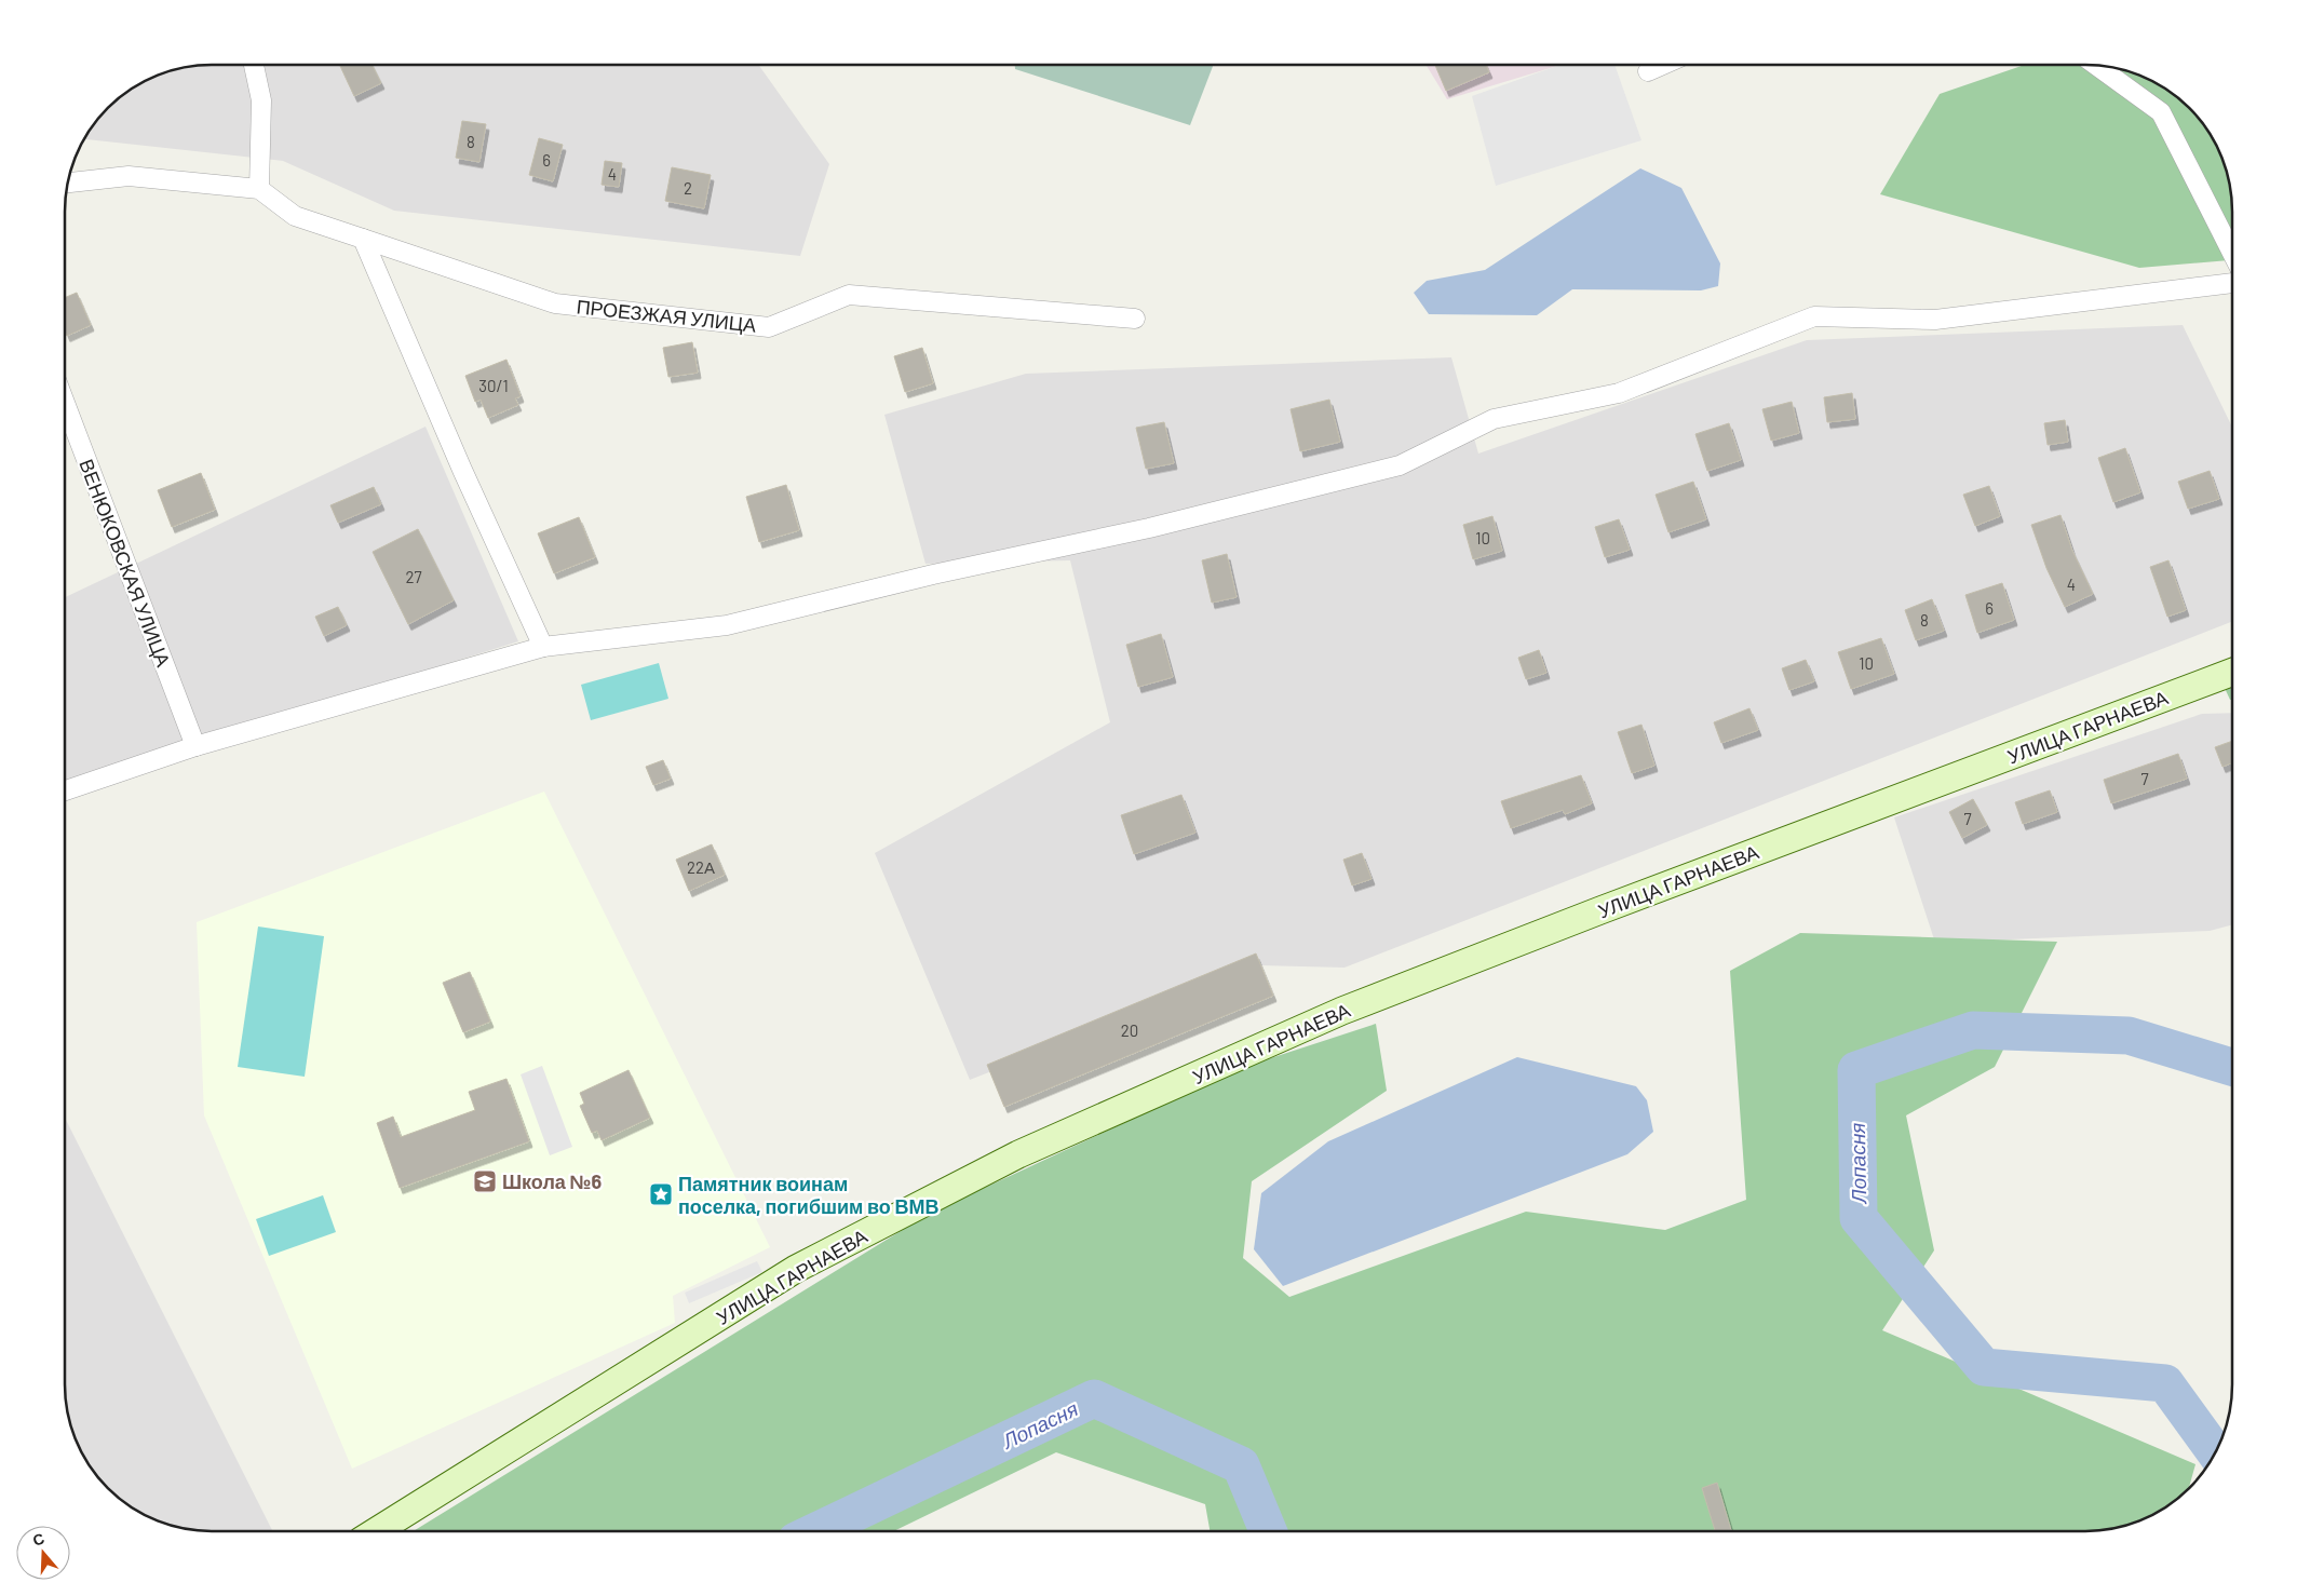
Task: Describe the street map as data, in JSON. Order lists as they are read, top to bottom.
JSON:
{
  "streets": {
    "street": ["ПРОЕЗЖАЯ УЛИЦА", "ВЕНЮКОВСКАЯ УЛИЦА", "УЛИЦА ГАРНАЕВА"]
  },
  "water": ["Лопасня"],
  "places": {
    "school or university": ["Школа №6"],
    "place": ["Памятник воинам поселка, погибшим во ВМВ"]
  },
  "house_numbers": [
    "8",
    "6",
    "4",
    "2",
    "30/1",
    "10",
    "27",
    "4",
    "6",
    "8",
    "10",
    "7",
    "7",
    "22А",
    "20"
  ],
  "north": "top"
}
